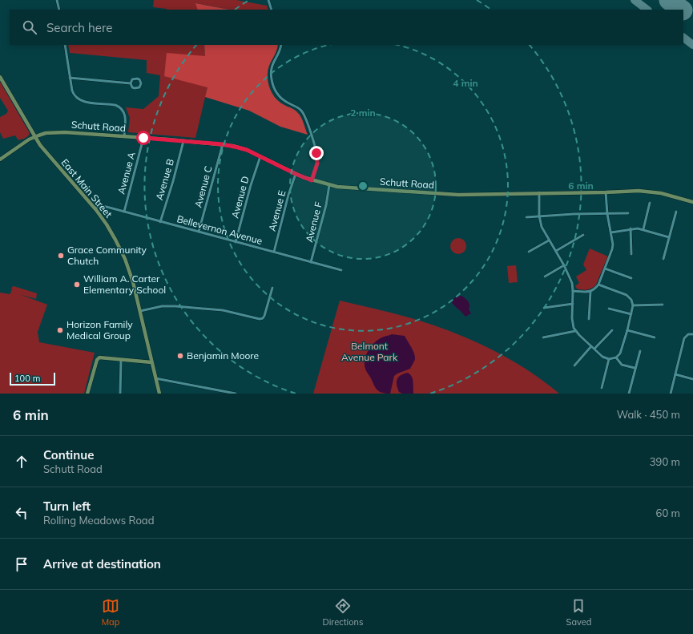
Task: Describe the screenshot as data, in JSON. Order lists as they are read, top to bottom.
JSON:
{
  "streets": {
    "street": [
      "Schutt Road",
      "Avenue A",
      "Avenue B",
      "Avenue C",
      "East Main Street",
      "Avenue D",
      "Avenue E",
      "Avenue F",
      "Bellevernon Avenue"
    ]
  },
  "crossings": [
    ["Schutt Road", "Avenue A"],
    ["Schutt Road", "Avenue B"],
    ["Schutt Road", "Avenue C"],
    ["Schutt Road", "East Main Street"],
    ["Schutt Road", "Avenue D"],
    ["Schutt Road", "Avenue E"],
    ["Schutt Road", "Avenue F"],
    ["Avenue A", "Bellevernon Avenue"],
    ["Avenue B", "Bellevernon Avenue"],
    ["Avenue C", "Bellevernon Avenue"],
    ["East Main Street", "Bellevernon Avenue"],
    ["Avenue D", "Bellevernon Avenue"],
    ["Avenue E", "Bellevernon Avenue"],
    ["Avenue F", "Bellevernon Avenue"]
  ],
  "parks": ["Belmont Avenue Park"],
  "places": [
    "Grace Community Chutch",
    "William A. Carter Elementary School",
    "Horizon Family Medical Group",
    "Benjamin Moore"
  ],
  "scale_bar": "100 m",
  "page": {
    "search": "Search here",
    "scale": "100 m",
    "heading": ["6 min", "Walk · 450 m"],
    "list": [
      ["Continue", "Schutt Road", "390 m"],
      ["Turn left", "Rolling Meadows Road", "60 m"],
      "Arrive at destination"
    ],
    "nav": ["Map", "Directions", "Saved"]
  },
  "rings": ["4 min", "2 min", "6 min"]
}
